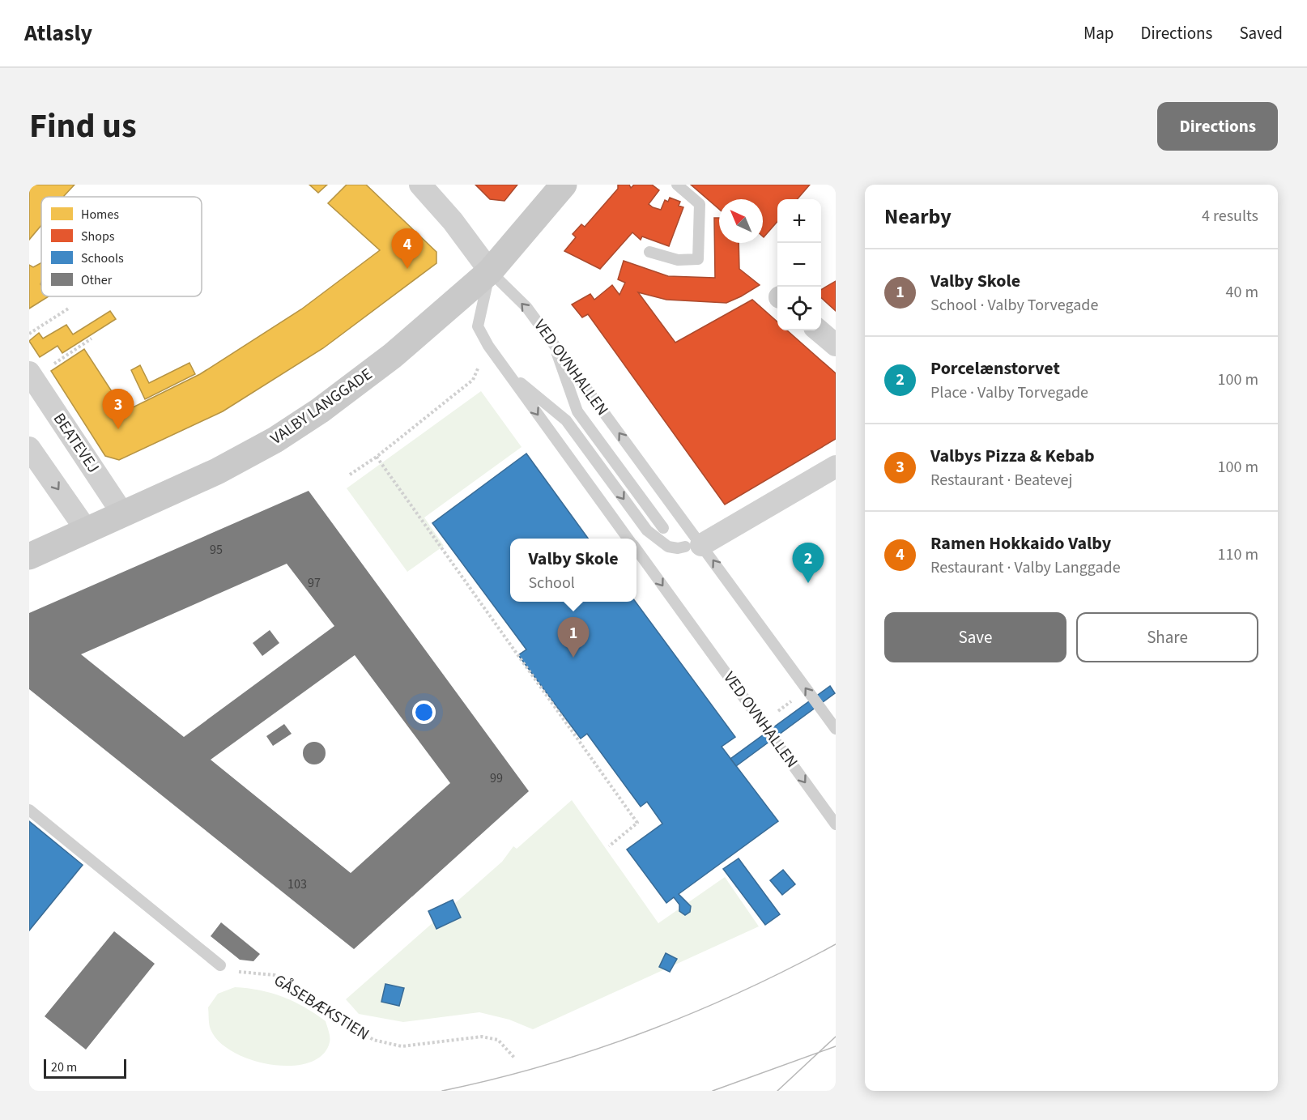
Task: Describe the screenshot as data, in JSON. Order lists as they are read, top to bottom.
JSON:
{
  "streets": {
    "street": ["VALBY LANGGADE", "BEATEVEJ"],
    "lane": ["VED OVNHALLEN"],
    "path": ["GÅSEBÆKSTIEN"]
  },
  "crossings": [
    ["VED OVNHALLEN", "VALBY LANGGADE"],
    ["VALBY LANGGADE", "BEATEVEJ"]
  ],
  "house_numbers": [
    "95",
    "97",
    "99",
    "103"
  ],
  "legend": [
    "Homes",
    "Shops",
    "Schools",
    "Other"
  ],
  "scale_bar": "20 m",
  "north": "top left",
  "page": {
    "header": "Atlasly",
    "nav": ["Map", "Directions", "Saved"],
    "title": "Find us",
    "buttons": [
      "Directions",
      ["Save", "Share"]
    ],
    "heading": ["Nearby", "4 results"],
    "map_buttons": ["+", "−"],
    "pins": [
      "4",
      "3",
      "2",
      "1"
    ],
    "list": [
      {
        "mark": "1",
        "name": "Valby Skole",
        "note": "School · Valby Torvegade",
        "value": "40 m"
      },
      {
        "mark": "2",
        "name": "Porcelænstorvet",
        "note": "Place · Valby Torvegade",
        "value": "100 m"
      },
      {
        "mark": "3",
        "name": "Valbys Pizza & Kebab",
        "note": "Restaurant · Beatevej",
        "value": "100 m"
      },
      {
        "mark": "4",
        "name": "Ramen Hokkaido Valby",
        "note": "Restaurant · Valby Langgade",
        "value": "110 m"
      }
    ],
    "popup": ["Valby Skole", "School"],
    "scale": "20 m"
  }
}
